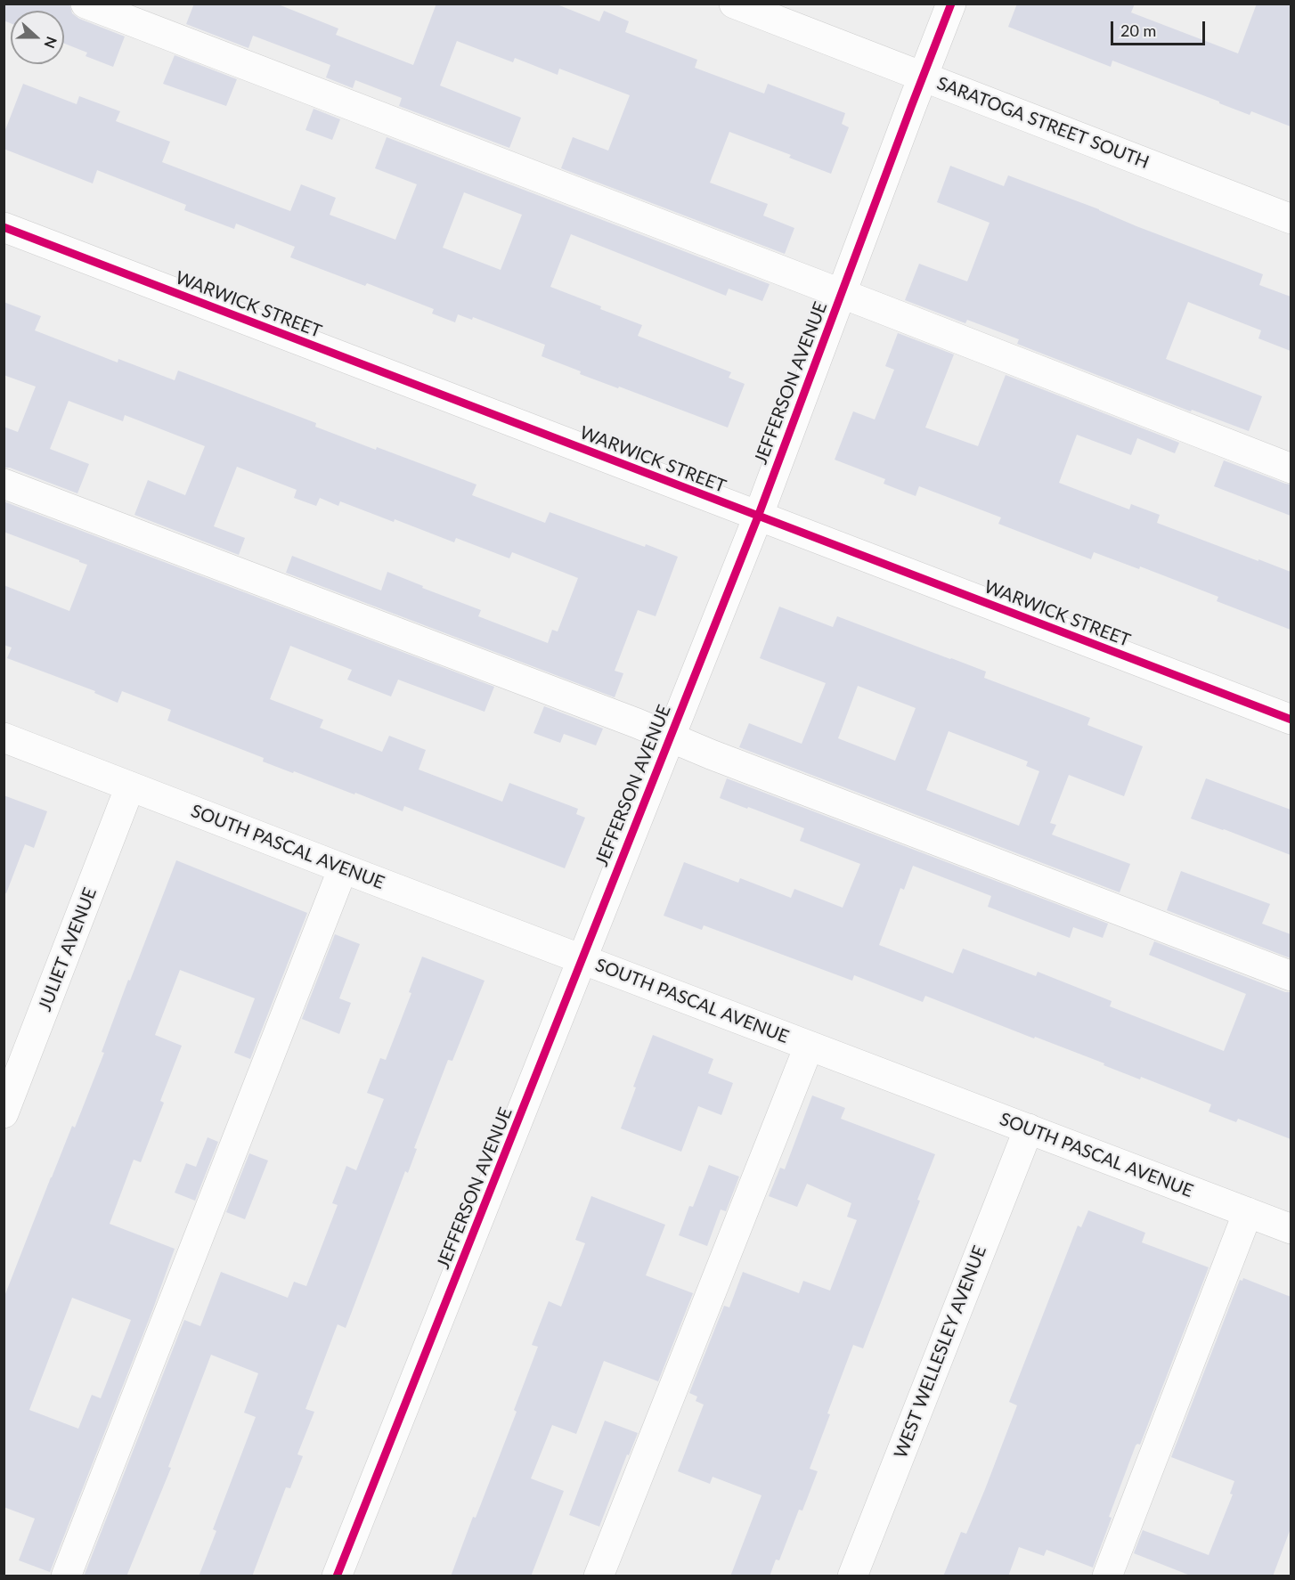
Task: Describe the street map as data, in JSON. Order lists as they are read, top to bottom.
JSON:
{
  "streets": {
    "street": [
      "SARATOGA STREET SOUTH",
      "WARWICK STREET",
      "JEFFERSON AVENUE",
      "SOUTH PASCAL AVENUE",
      "JULIET AVENUE",
      "WEST WELLESLEY AVENUE"
    ]
  },
  "crossings": [
    ["SARATOGA STREET SOUTH", "JEFFERSON AVENUE"],
    ["WARWICK STREET", "JEFFERSON AVENUE"],
    ["JEFFERSON AVENUE", "SOUTH PASCAL AVENUE"],
    ["SOUTH PASCAL AVENUE", "JULIET AVENUE"],
    ["SOUTH PASCAL AVENUE", "WEST WELLESLEY AVENUE"]
  ],
  "scale_bar": "20 m",
  "north": "right"
}
